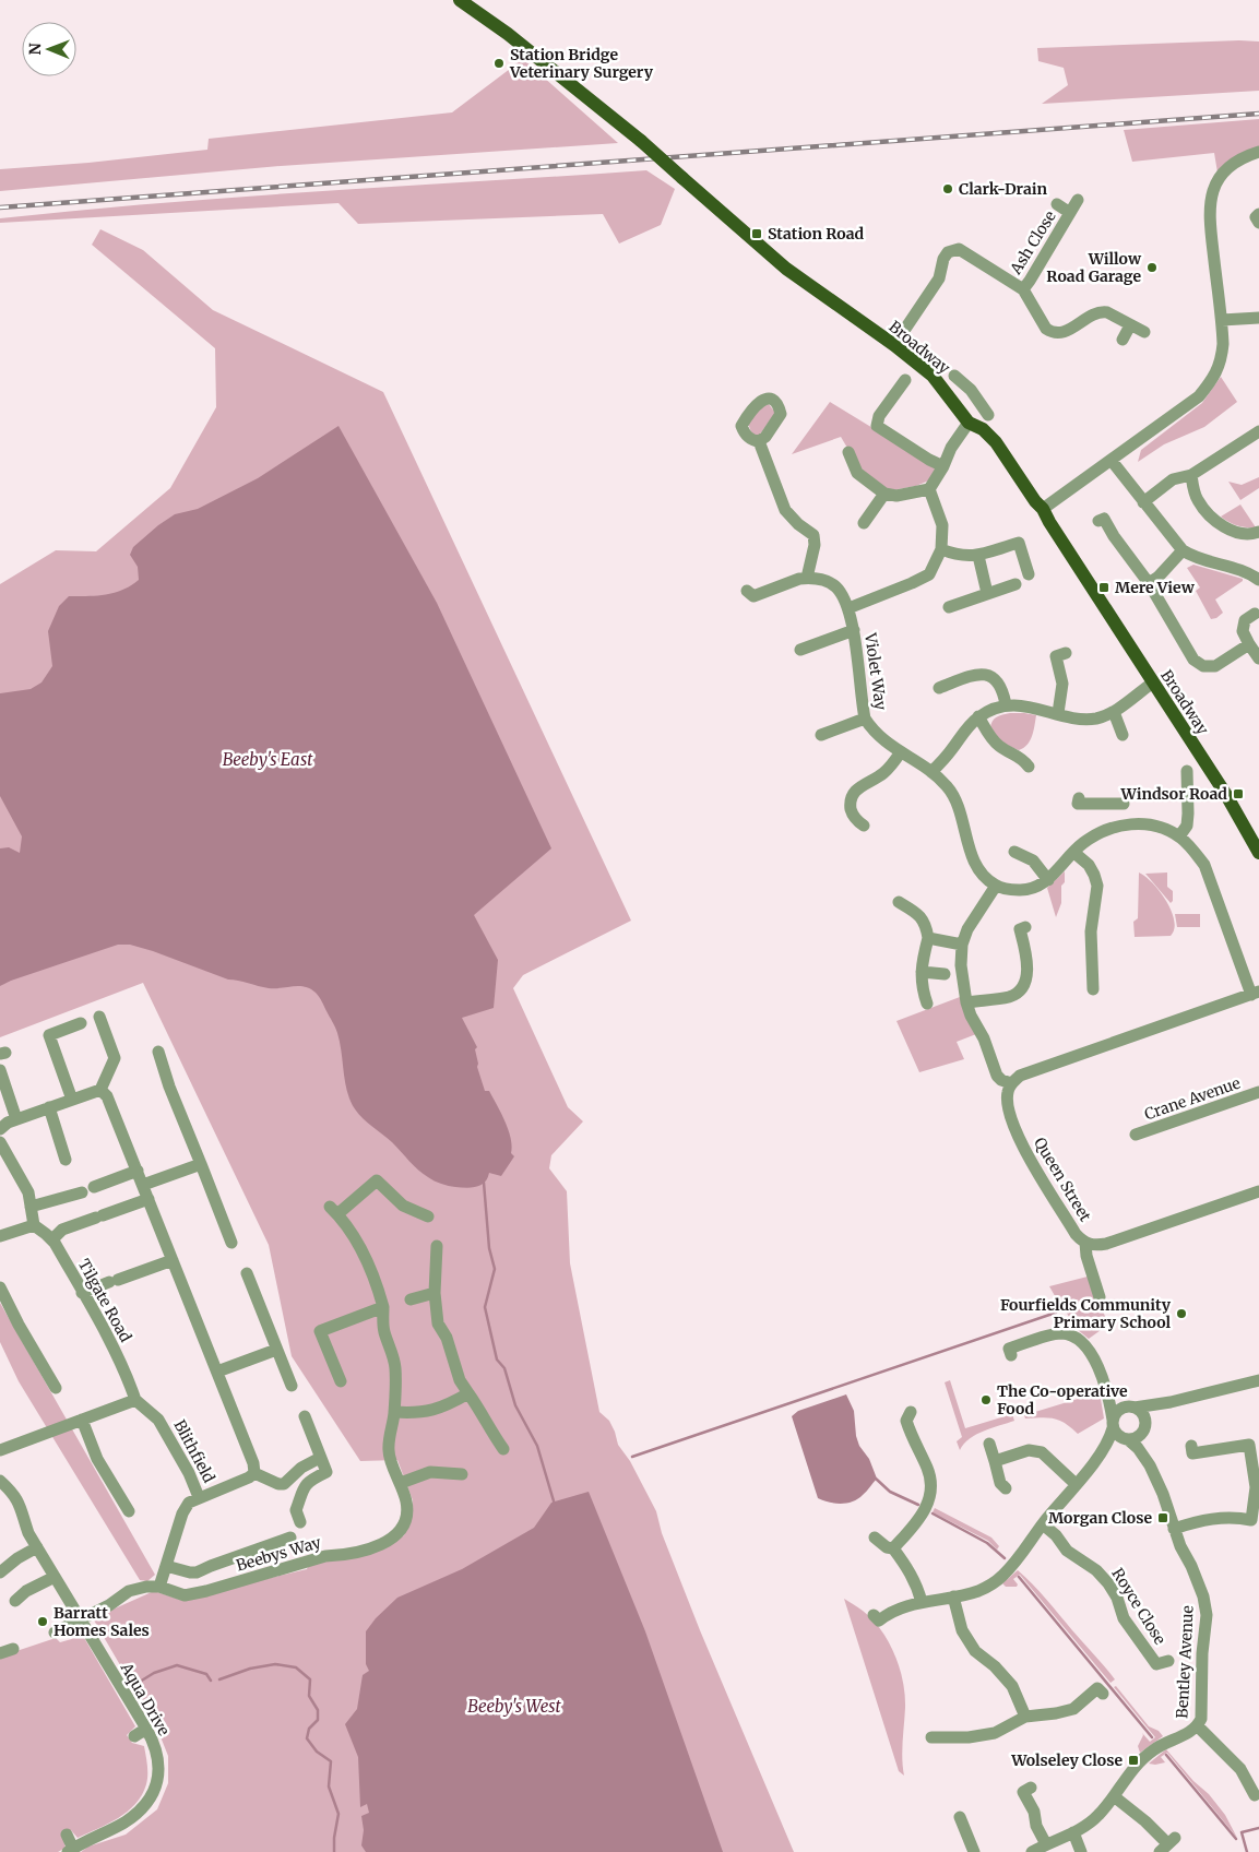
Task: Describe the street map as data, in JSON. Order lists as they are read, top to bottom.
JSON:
{
  "streets": {
    "main road": ["Broadway"],
    "street": [
      "Ash Close",
      "Violet Way",
      "Crane Avenue",
      "Queen Street",
      "Tilgate Road",
      "Blithfield",
      "Beebys Way",
      "Royce Close",
      "Bentley Avenue",
      "Aqua Drive"
    ]
  },
  "crossings": [
    ["Tilgate Road", "Blithfield"],
    ["Beebys Way", "Aqua Drive"]
  ],
  "water": ["Beeby's East", "Beeby's West"],
  "places": {
    "other": [
      "Station Bridge Veterinary Surgery",
      "Clark-Drain",
      "Willow Road Garage",
      "Fourfields Community Primary School",
      "The Co-operative Food",
      "Barratt Homes Sales"
    ],
    "transit": [
      "Station Road",
      "Mere View",
      "Windsor Road",
      "Morgan Close",
      "Wolseley Close"
    ]
  },
  "north": "left"
}
